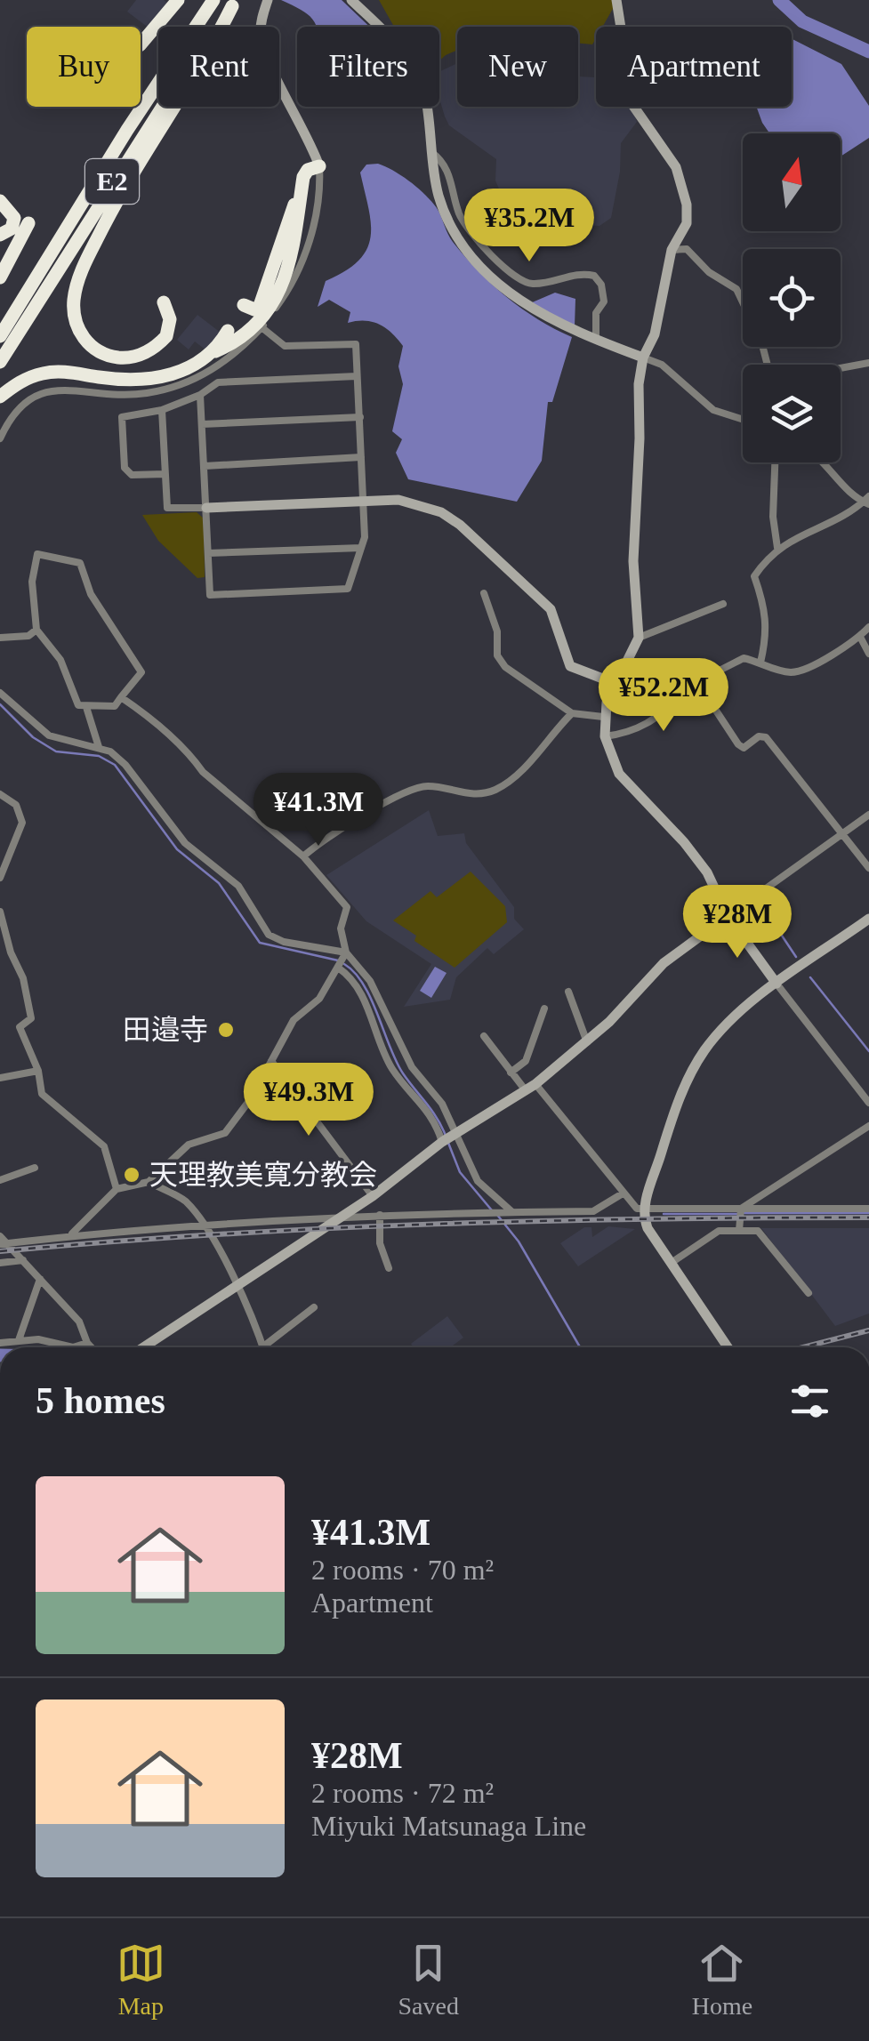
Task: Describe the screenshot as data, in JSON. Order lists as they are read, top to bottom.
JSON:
{
  "streets": {
    "highway": ["E2"]
  },
  "places": ["田邉寺", "天理教美寛分教会"],
  "north": "top",
  "page": {
    "chip": [
      "Buy",
      "Rent",
      "Filters",
      "New",
      "Apartment"
    ],
    "price": [
      "¥35.2M",
      "¥52.2M",
      "¥41.3M",
      "¥28M",
      "¥49.3M"
    ],
    "heading": "5 homes",
    "list": [
      {
        "name": "¥41.3M",
        "note": "2 rooms · 70 m² · Apartment"
      },
      {
        "name": "¥28M",
        "note": "2 rooms · 72 m² · Miyuki Matsunaga Line"
      }
    ],
    "tabs": ["Map", "Saved", "Home"]
  }
}
